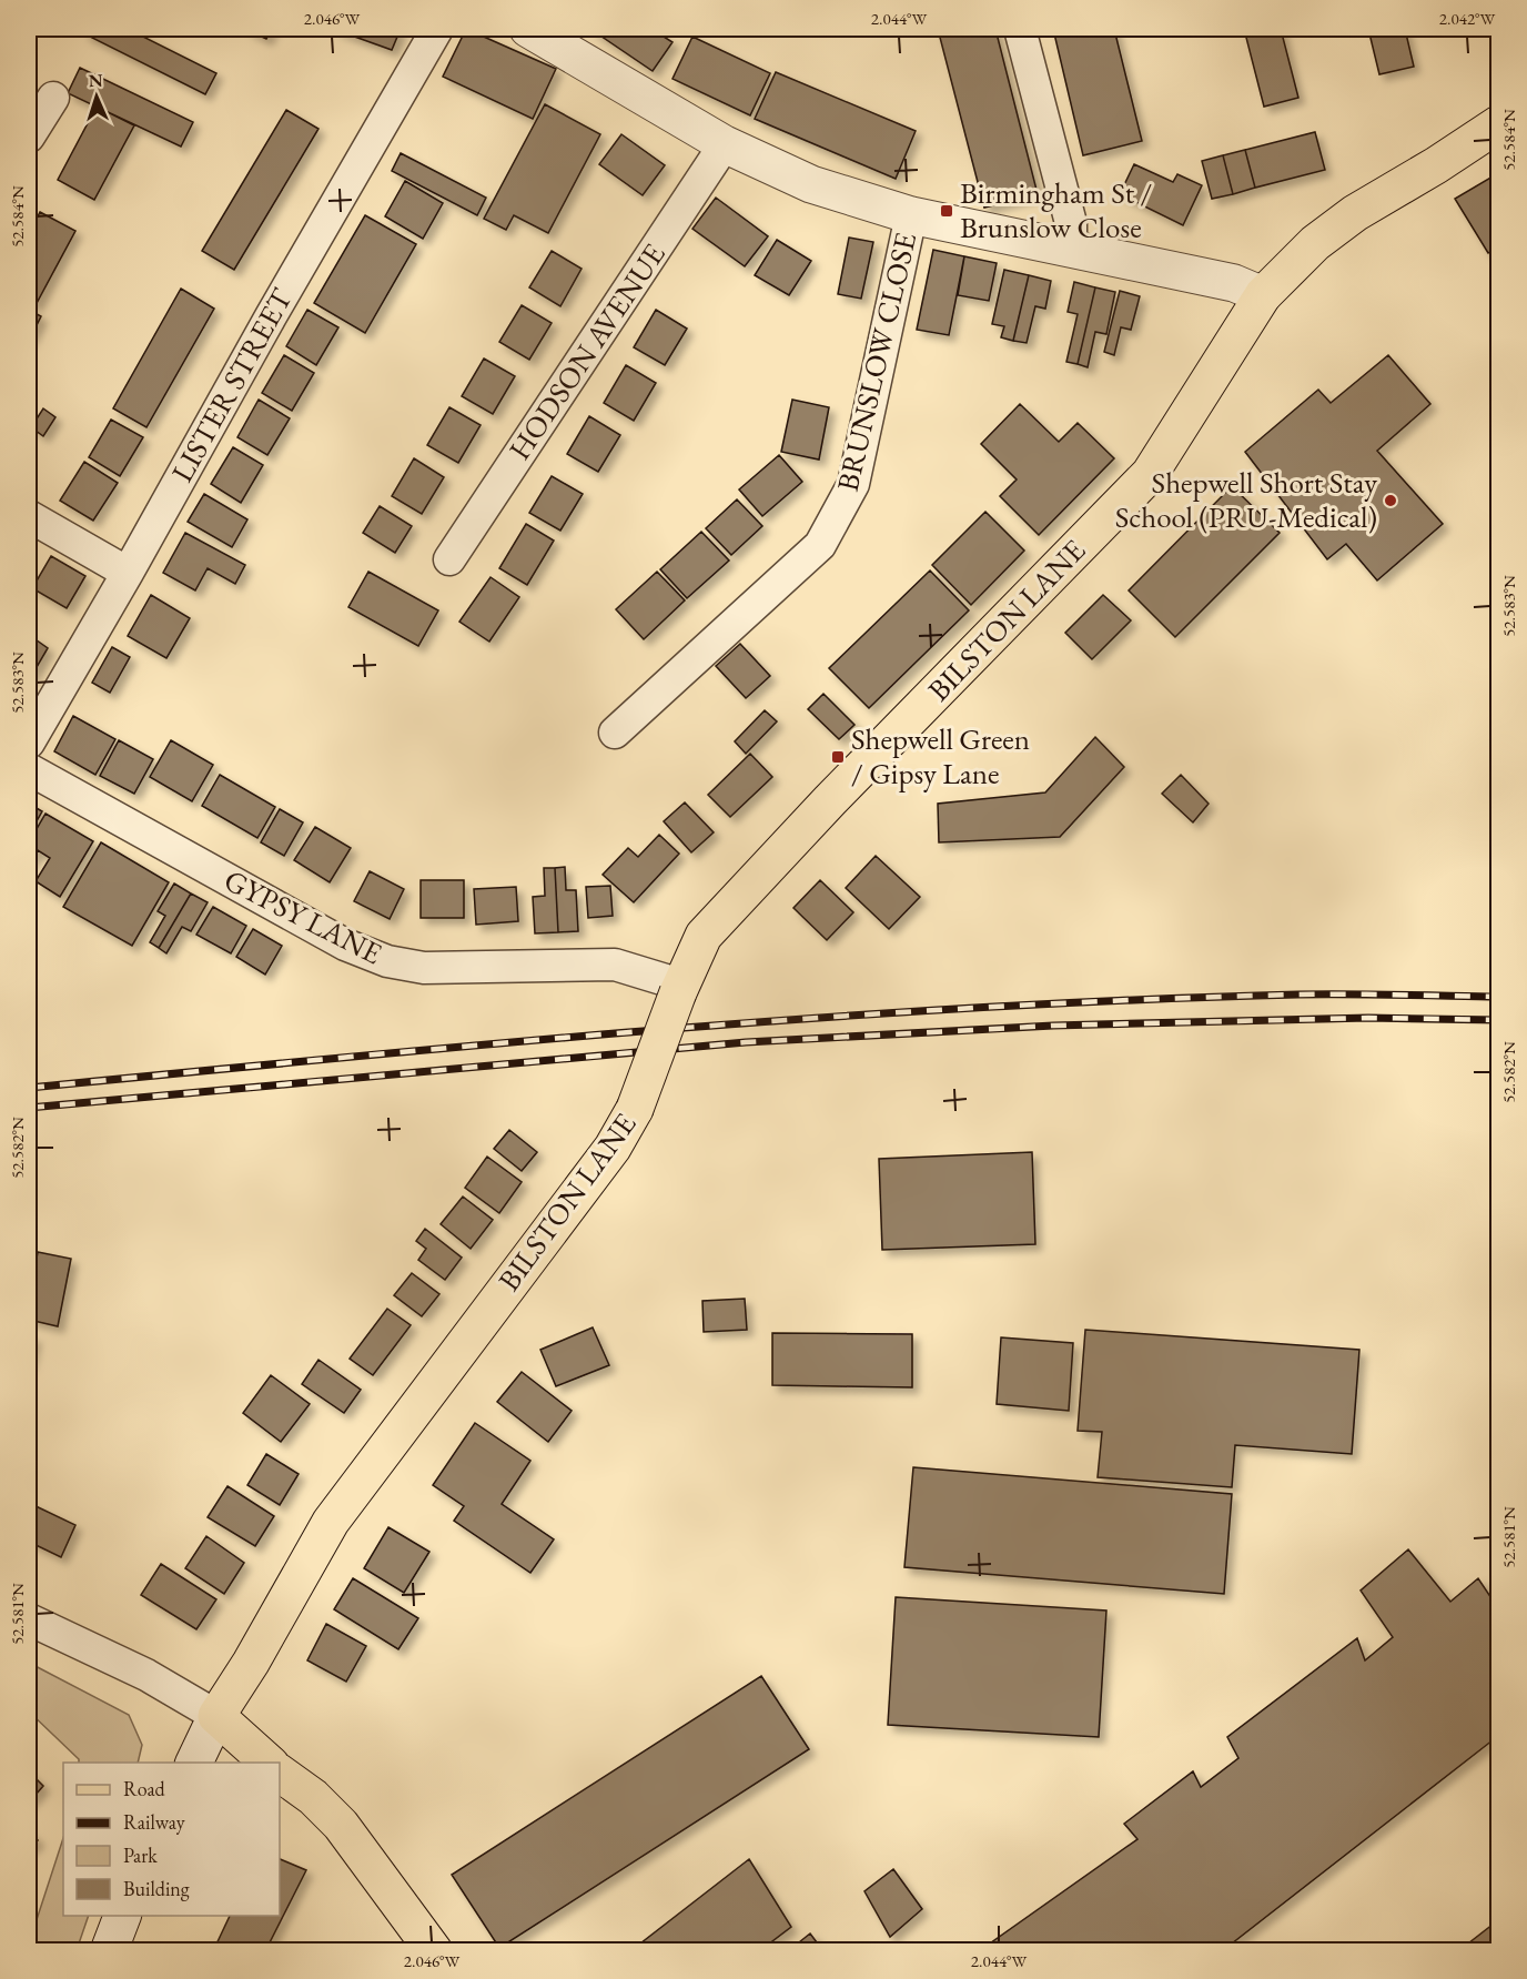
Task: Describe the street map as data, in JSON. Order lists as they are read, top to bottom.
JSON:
{
  "streets": {
    "main road": ["BILSTON LANE"],
    "street": [
      "HODSON AVENUE",
      "BRUNSLOW CLOSE",
      "LISTER STREET",
      "GYPSY LANE"
    ]
  },
  "crossings": [
    ["BILSTON LANE", "GYPSY LANE"]
  ],
  "places": {
    "transit": ["Birmingham St / Brunslow Close", "Shepwell Green / Gipsy Lane"],
    "other": ["Shepwell Short Stay School (PRU-Medical)"]
  },
  "legend": [
    "Road",
    "Railway",
    "Park",
    "Building"
  ],
  "north": "top",
  "coordinates": [
    "2.046°W",
    "2.044°W",
    "2.042°W",
    "52.584°N",
    "52.583°N",
    "52.582°N",
    "52.581°N"
  ]
}
